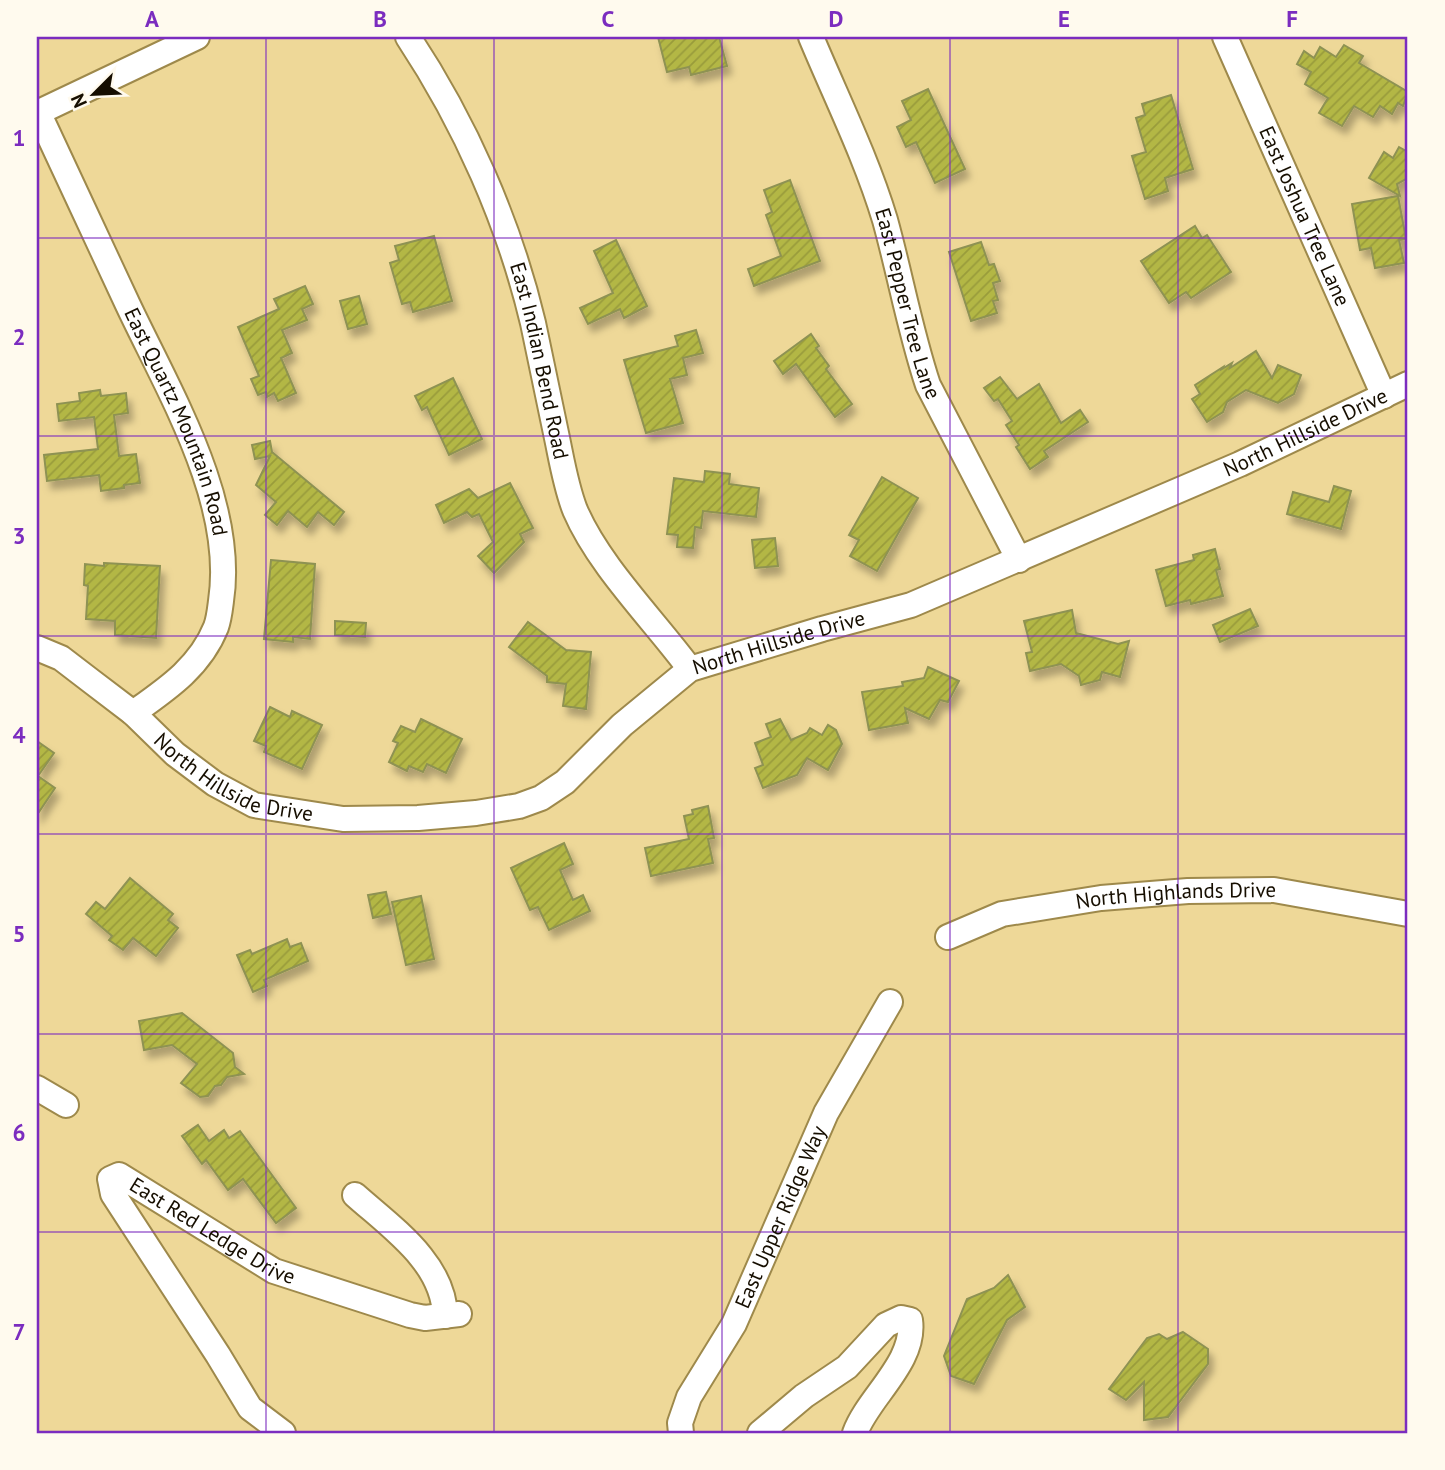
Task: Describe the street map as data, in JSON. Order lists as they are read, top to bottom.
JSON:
{
  "streets": {
    "street": [
      "East Joshua Tree Lane",
      "East Pepper Tree Lane",
      "East Indian Bend Road",
      "East Quartz Mountain Road",
      "North Hillside Drive",
      "North Highlands Drive",
      "East Upper Ridge Way",
      "East Red Ledge Drive"
    ]
  },
  "crossings": [
    ["East Joshua Tree Lane", "North Hillside Drive"],
    ["East Pepper Tree Lane", "North Hillside Drive"],
    ["East Indian Bend Road", "North Hillside Drive"],
    ["East Quartz Mountain Road", "North Hillside Drive"]
  ],
  "north": "bottom left",
  "grid": {
    "columns": [
      "A",
      "B",
      "C",
      "D",
      "E",
      "F"
    ],
    "rows": [
      "1",
      "2",
      "3",
      "4",
      "5",
      "6",
      "7"
    ]
  }
}
